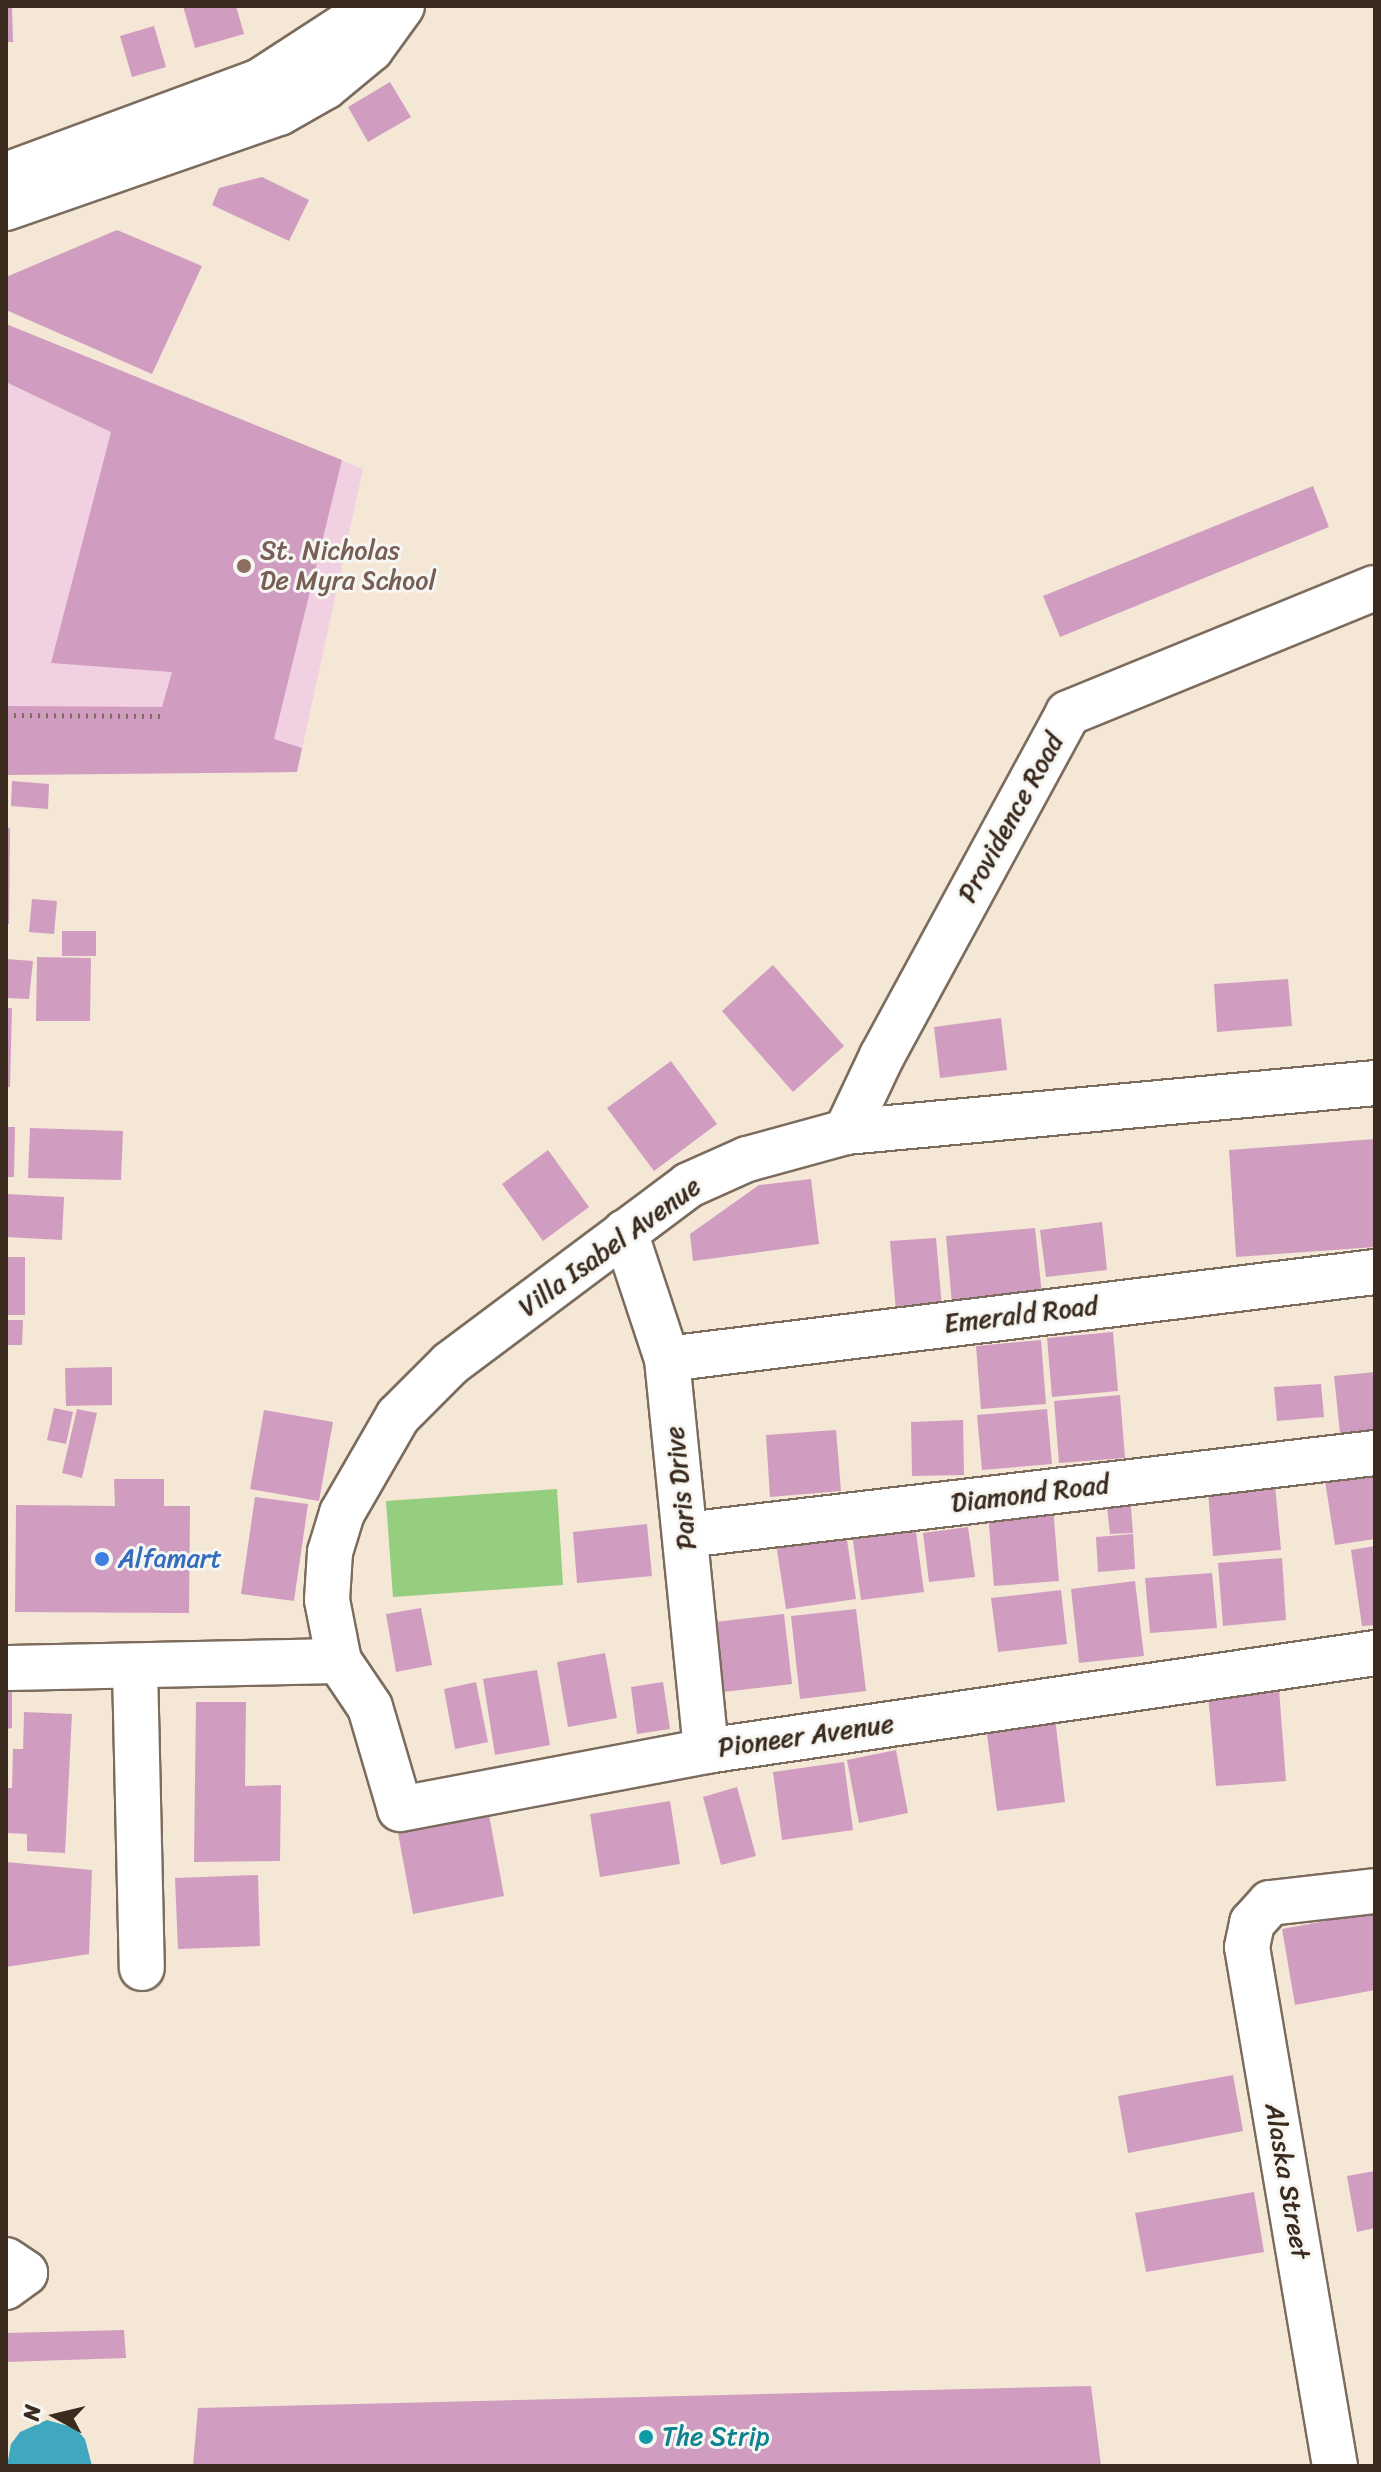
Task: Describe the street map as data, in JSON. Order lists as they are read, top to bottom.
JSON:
{
  "streets": {
    "street": [
      "Providence Road",
      "Villa Isabel Avenue",
      "Emerald Road",
      "Paris Drive",
      "Diamond Road",
      "Pioneer Avenue",
      "Alaska Street"
    ]
  },
  "crossings": [
    ["Providence Road", "Villa Isabel Avenue"],
    ["Villa Isabel Avenue", "Paris Drive"],
    ["Villa Isabel Avenue", "Pioneer Avenue"],
    ["Emerald Road", "Paris Drive"],
    ["Paris Drive", "Diamond Road"],
    ["Paris Drive", "Pioneer Avenue"]
  ],
  "places": ["St. Nicholas De Myra School", "Alfamart", "The Strip"],
  "north": "left"
}
